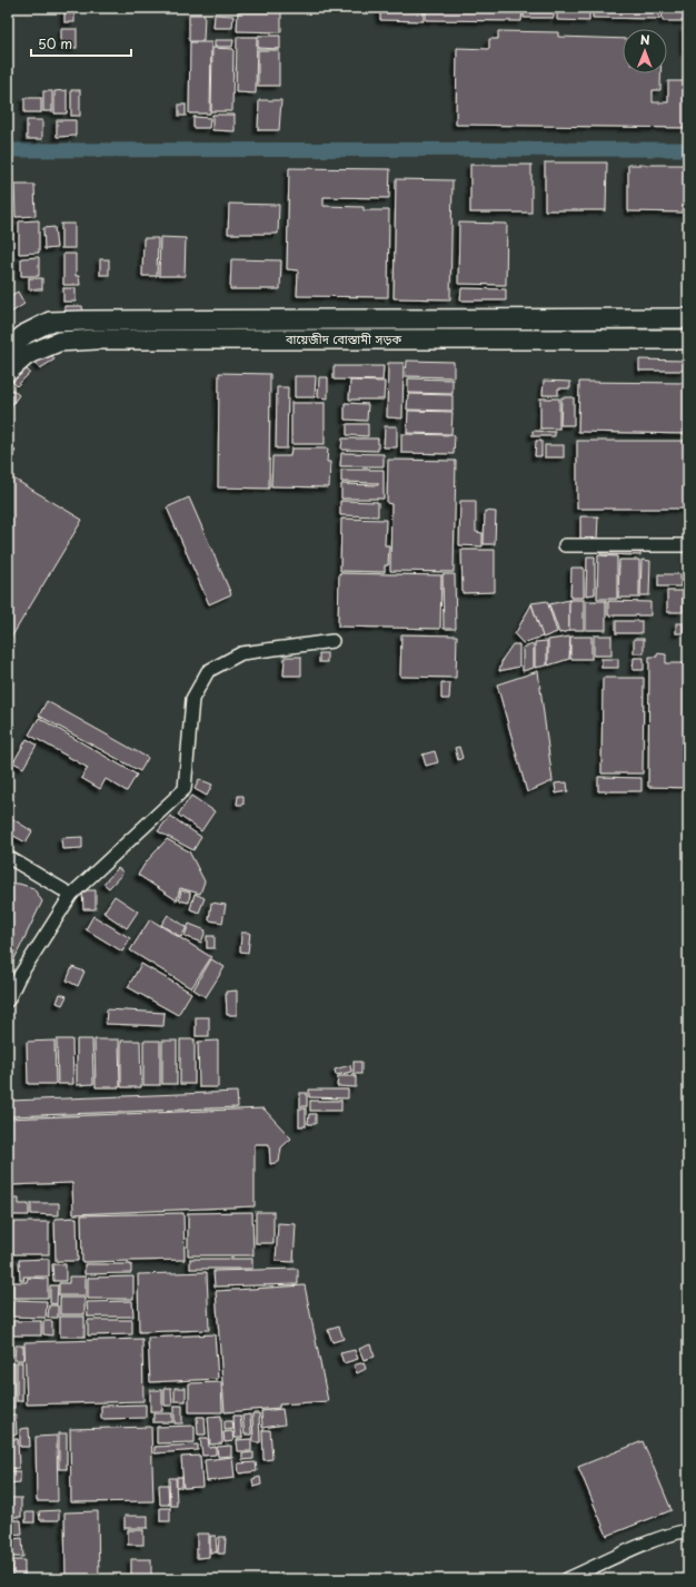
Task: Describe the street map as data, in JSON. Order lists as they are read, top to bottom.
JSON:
{
  "streets": {
    "main road": ["বায়েজীদ বোস্তামী সড়ক"]
  },
  "scale_bar": "50 m",
  "north": "top"
}
